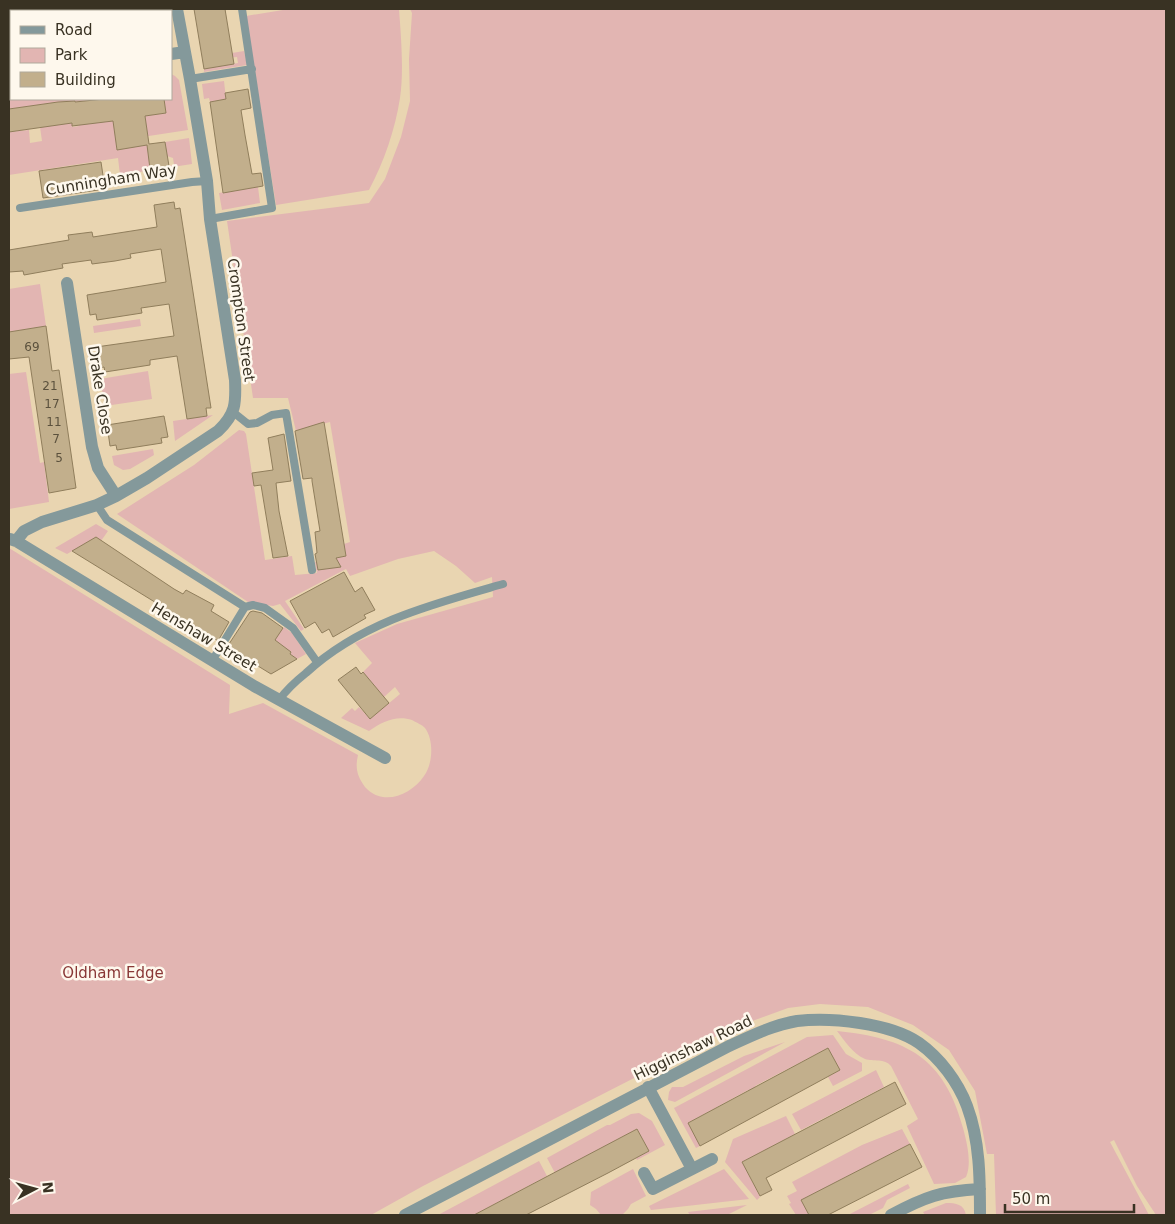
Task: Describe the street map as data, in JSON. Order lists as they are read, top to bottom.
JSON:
{
  "streets": {
    "street": [
      "Crompton Street",
      "Drake Close",
      "Henshaw Street",
      "Higginshaw Road"
    ],
    "lane": ["Cunningham Way"]
  },
  "crossings": [
    ["Cunningham Way", "Crompton Street"]
  ],
  "parks": ["Oldham Edge"],
  "house_numbers": [
    "69",
    "21",
    "17",
    "11",
    "7",
    "5"
  ],
  "legend": ["Road", "Park", "Building"],
  "scale_bar": "50 m",
  "north": "right"
}
